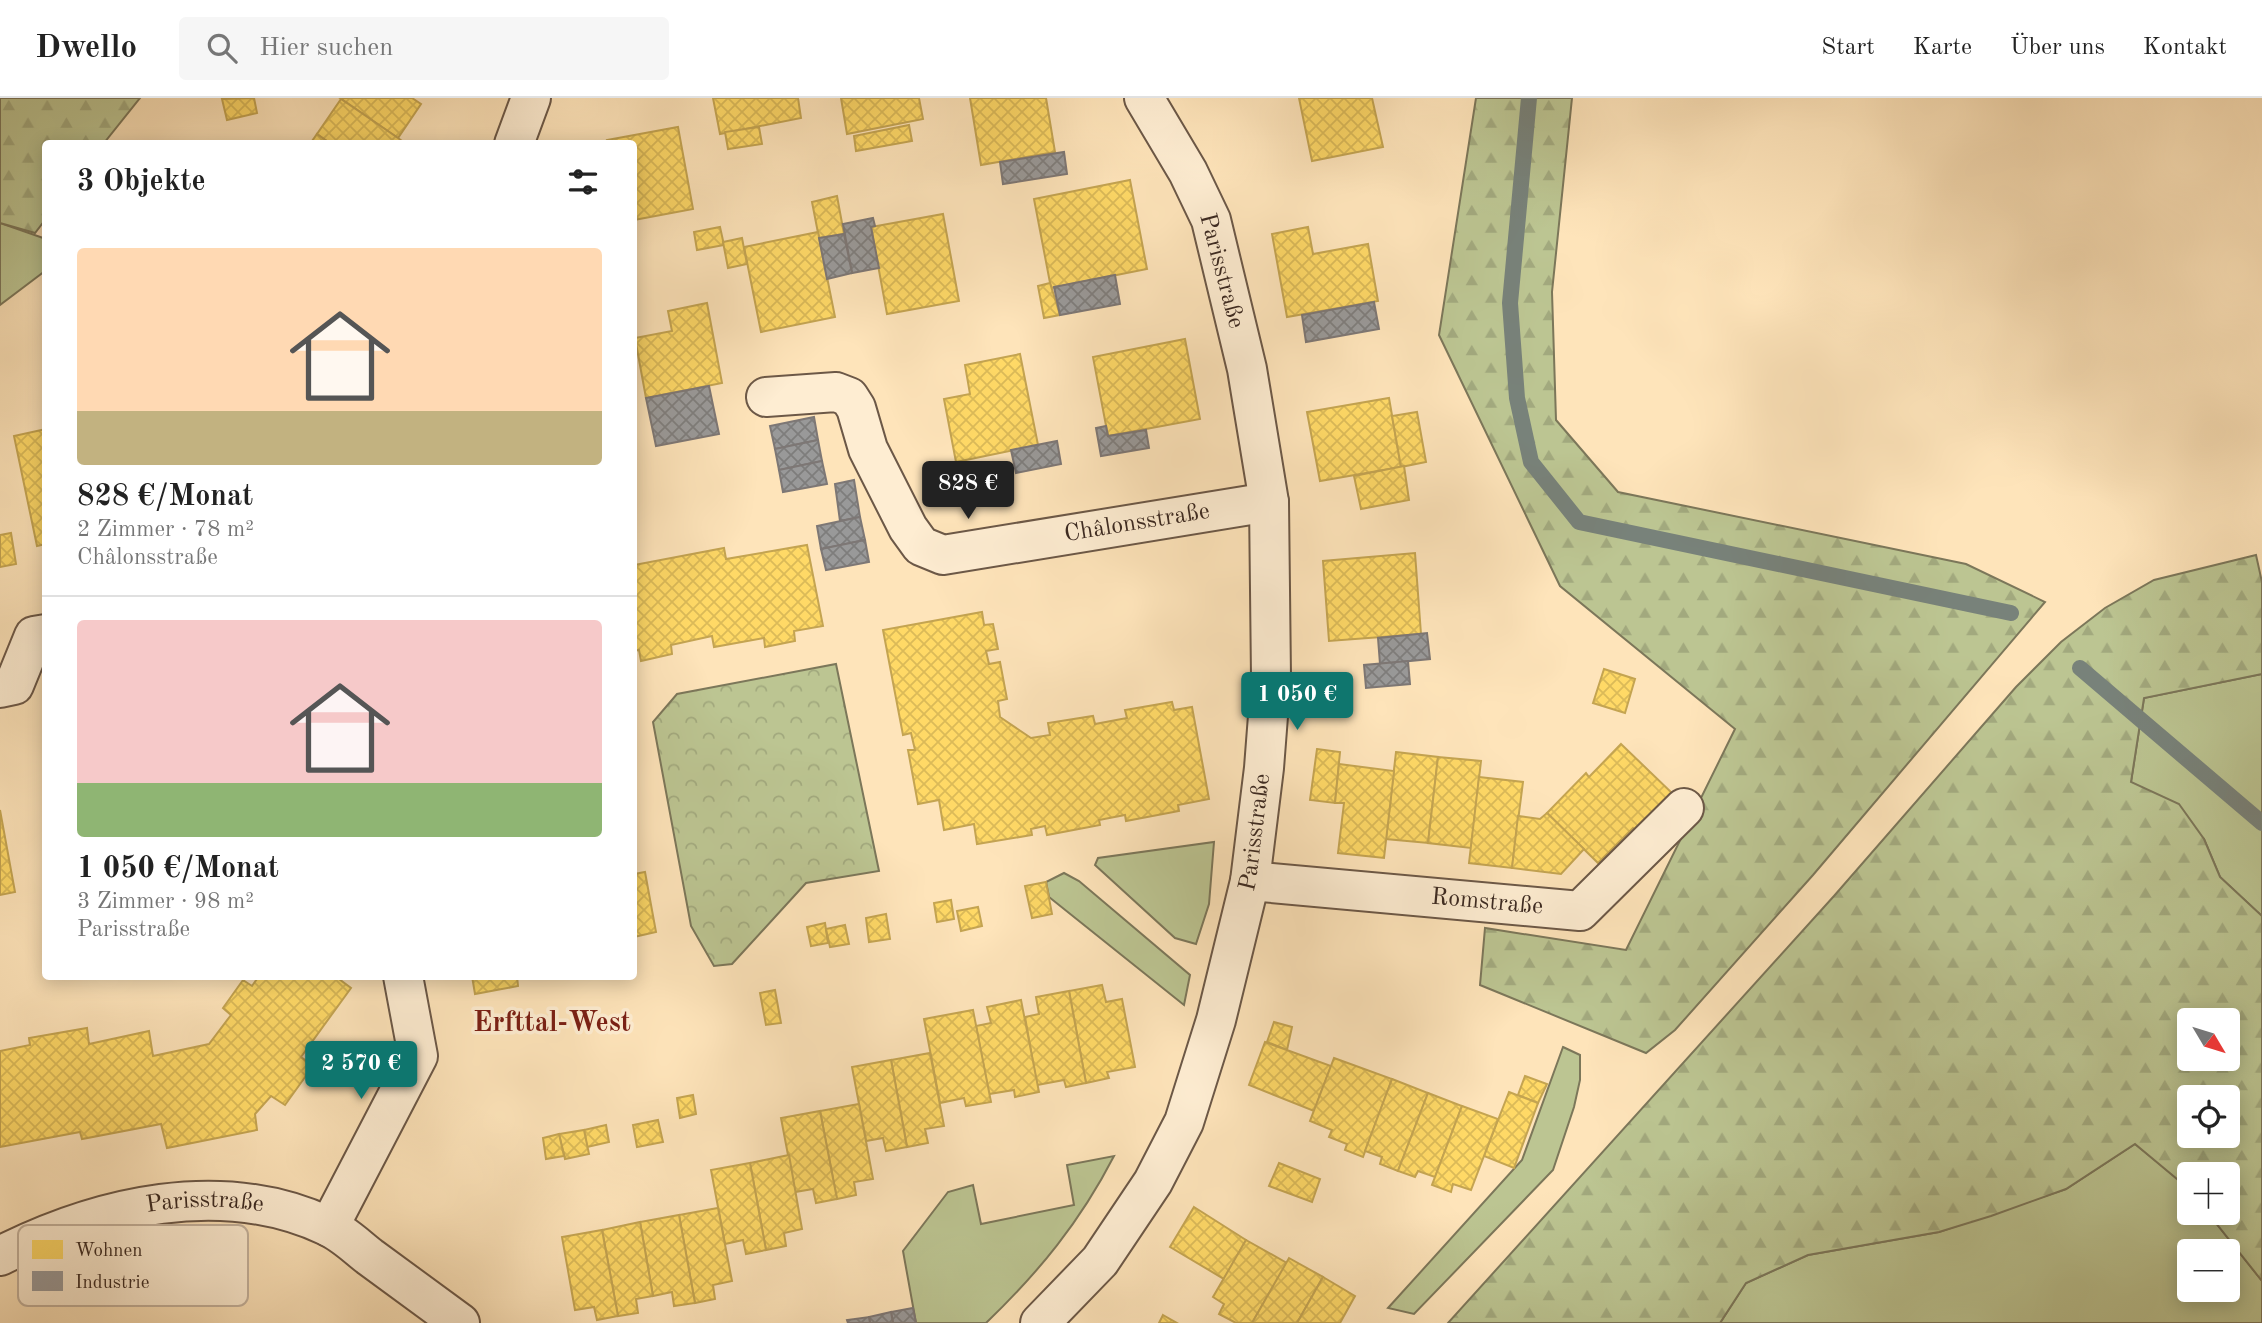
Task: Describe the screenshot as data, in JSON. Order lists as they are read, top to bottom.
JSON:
{
  "streets": {
    "street": ["Parisstraße", "Châlonsstraße", "Romstraße"]
  },
  "crossings": [
    ["Parisstraße", "Châlonsstraße"],
    ["Parisstraße", "Romstraße"]
  ],
  "districts": ["Erfttal-West"],
  "legend": ["Wohnen", "Industrie"],
  "north": "bottom right",
  "page": {
    "header": "Dwello",
    "search": "Hier suchen",
    "nav": [
      "Start",
      "Karte",
      "Über uns",
      "Kontakt"
    ],
    "heading": "3 Objekte",
    "list": [
      {
        "name": "828 €/Monat",
        "note": "2 Zimmer · 78 m² · Châlonsstraße"
      },
      {
        "name": "1 050 €/Monat",
        "note": "3 Zimmer · 98 m² · Parisstraße"
      }
    ],
    "price": ["828 €", "1 050 €", "2 570 €"],
    "map_buttons": ["+", "−"]
  }
}
